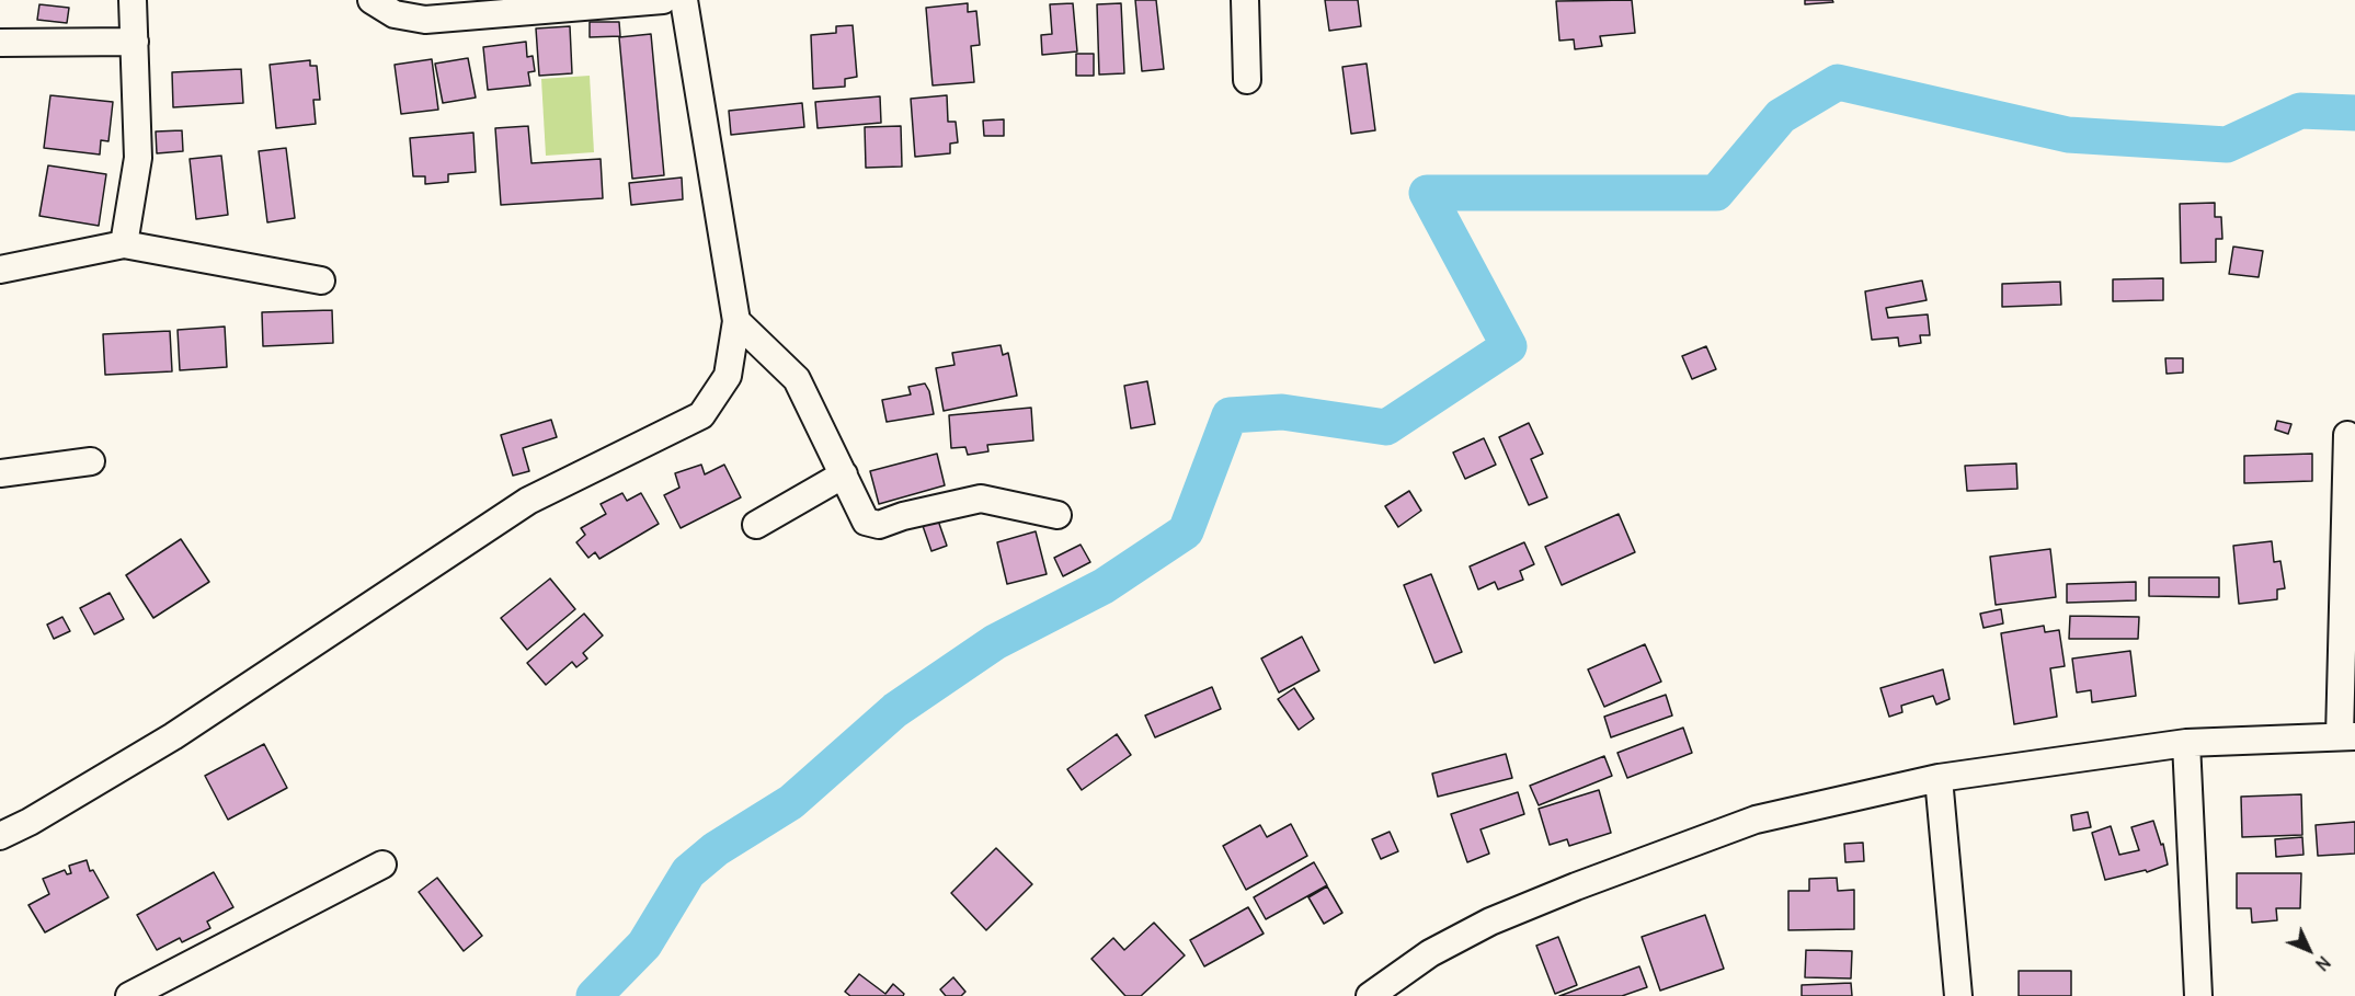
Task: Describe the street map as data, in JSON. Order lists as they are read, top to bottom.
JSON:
{
  "north": "bottom right"
}
